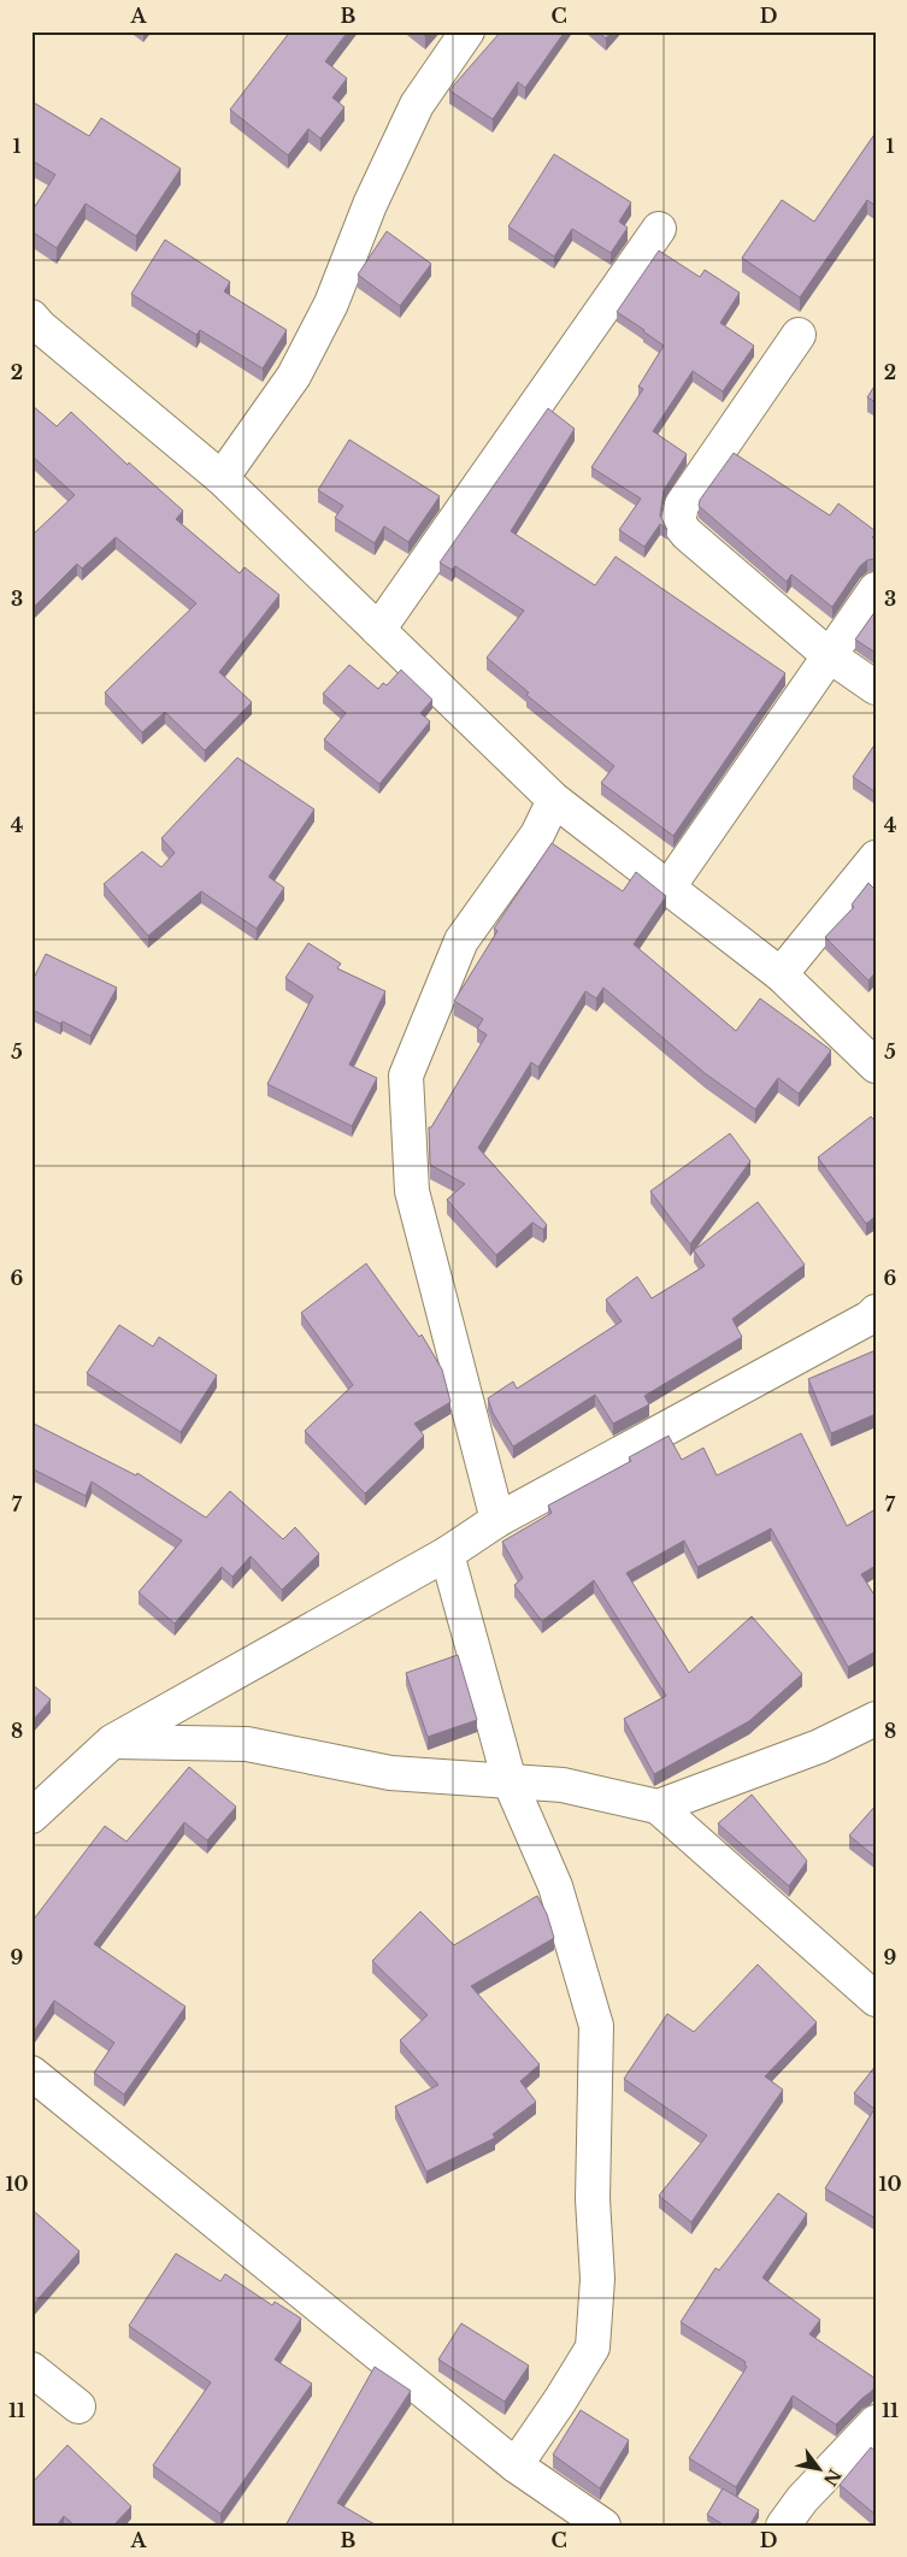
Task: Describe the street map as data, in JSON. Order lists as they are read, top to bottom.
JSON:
{
  "north": "bottom right",
  "grid": {
    "columns": [
      "A",
      "B",
      "C",
      "D"
    ],
    "rows": [
      "1",
      "2",
      "3",
      "4",
      "5",
      "6",
      "7",
      "8",
      "9",
      "10",
      "11"
    ]
  }
}
